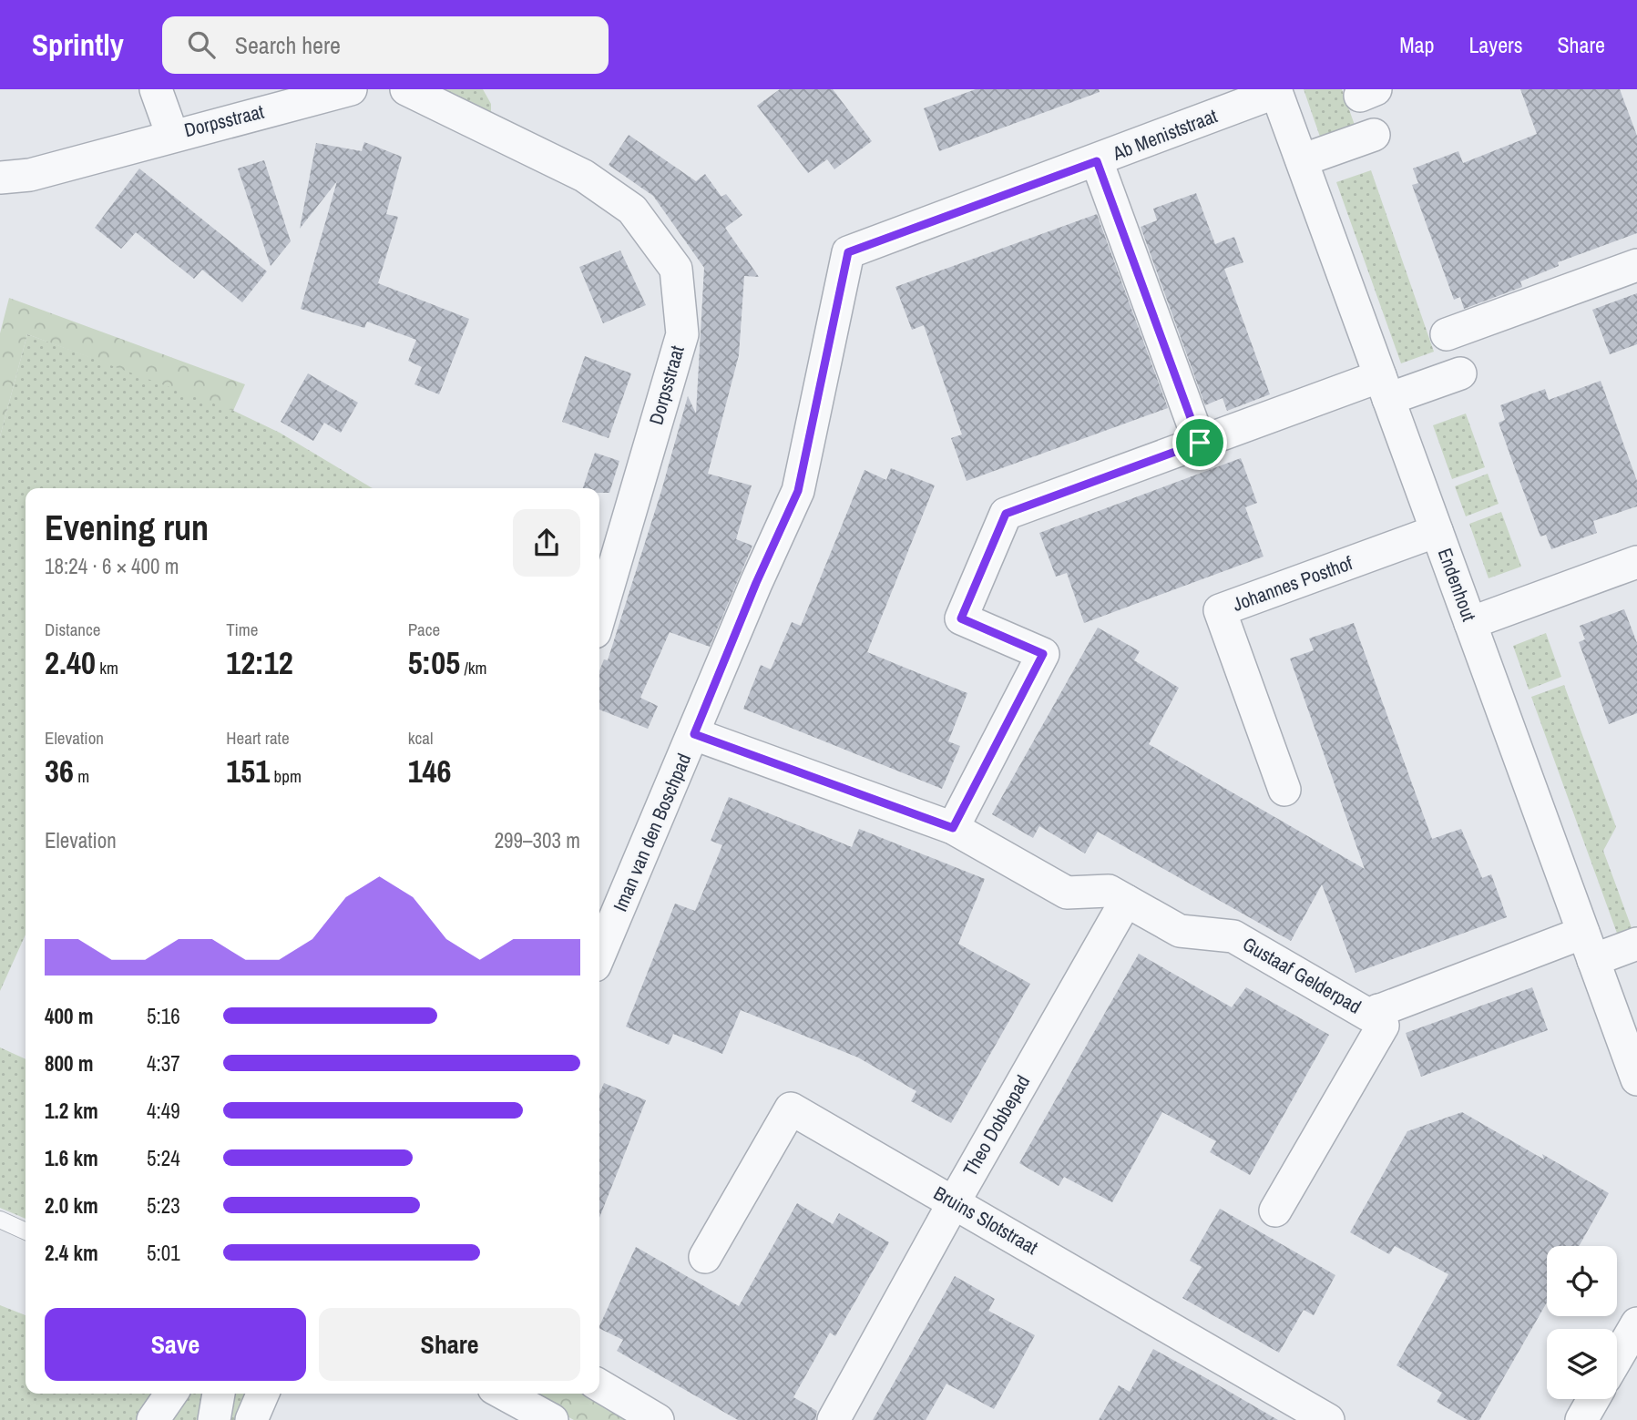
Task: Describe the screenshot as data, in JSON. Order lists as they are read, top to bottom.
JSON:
{
  "streets": {
    "street": [
      "Dorpsstraat",
      "Ab Meniststraat",
      "Johannes Posthof",
      "Endenhout",
      "Iman van den Boschpad",
      "Gustaaf Gelderpad",
      "Theo Dobbepad",
      "Bruins Slotstraat"
    ]
  },
  "crossings": [
    ["Ab Meniststraat", "Endenhout"],
    ["Ab Meniststraat", "Iman van den Boschpad"],
    ["Ab Meniststraat", "Gustaaf Gelderpad"],
    ["Johannes Posthof", "Endenhout"],
    ["Endenhout", "Gustaaf Gelderpad"],
    ["Iman van den Boschpad", "Gustaaf Gelderpad"],
    ["Gustaaf Gelderpad", "Theo Dobbepad"],
    ["Theo Dobbepad", "Bruins Slotstraat"]
  ],
  "page": {
    "header": "Sprintly",
    "search": "Search here",
    "nav": ["Map", "Layers", "Share"],
    "heading": ["Evening run", "18:24 · 6 × 400 m"],
    "stats": [
      ["Distance", "2.40 km"],
      ["Time", "12:12"],
      ["Pace", "5:05 /km"],
      ["Elevation", "36 m"],
      ["Heart rate", "151 bpm"],
      ["kcal", "146"]
    ],
    "chart": ["Elevation", "299–303 m"],
    "list": [
      {
        "name": "400 m",
        "note": "5:16"
      },
      {
        "name": "800 m",
        "note": "4:37"
      },
      {
        "name": "1.2 km",
        "note": "4:49"
      },
      {
        "name": "1.6 km",
        "note": "5:24"
      },
      {
        "name": "2.0 km",
        "note": "5:23"
      },
      {
        "name": "2.4 km",
        "note": "5:01"
      }
    ],
    "buttons": ["Save", "Share"]
  }
}
